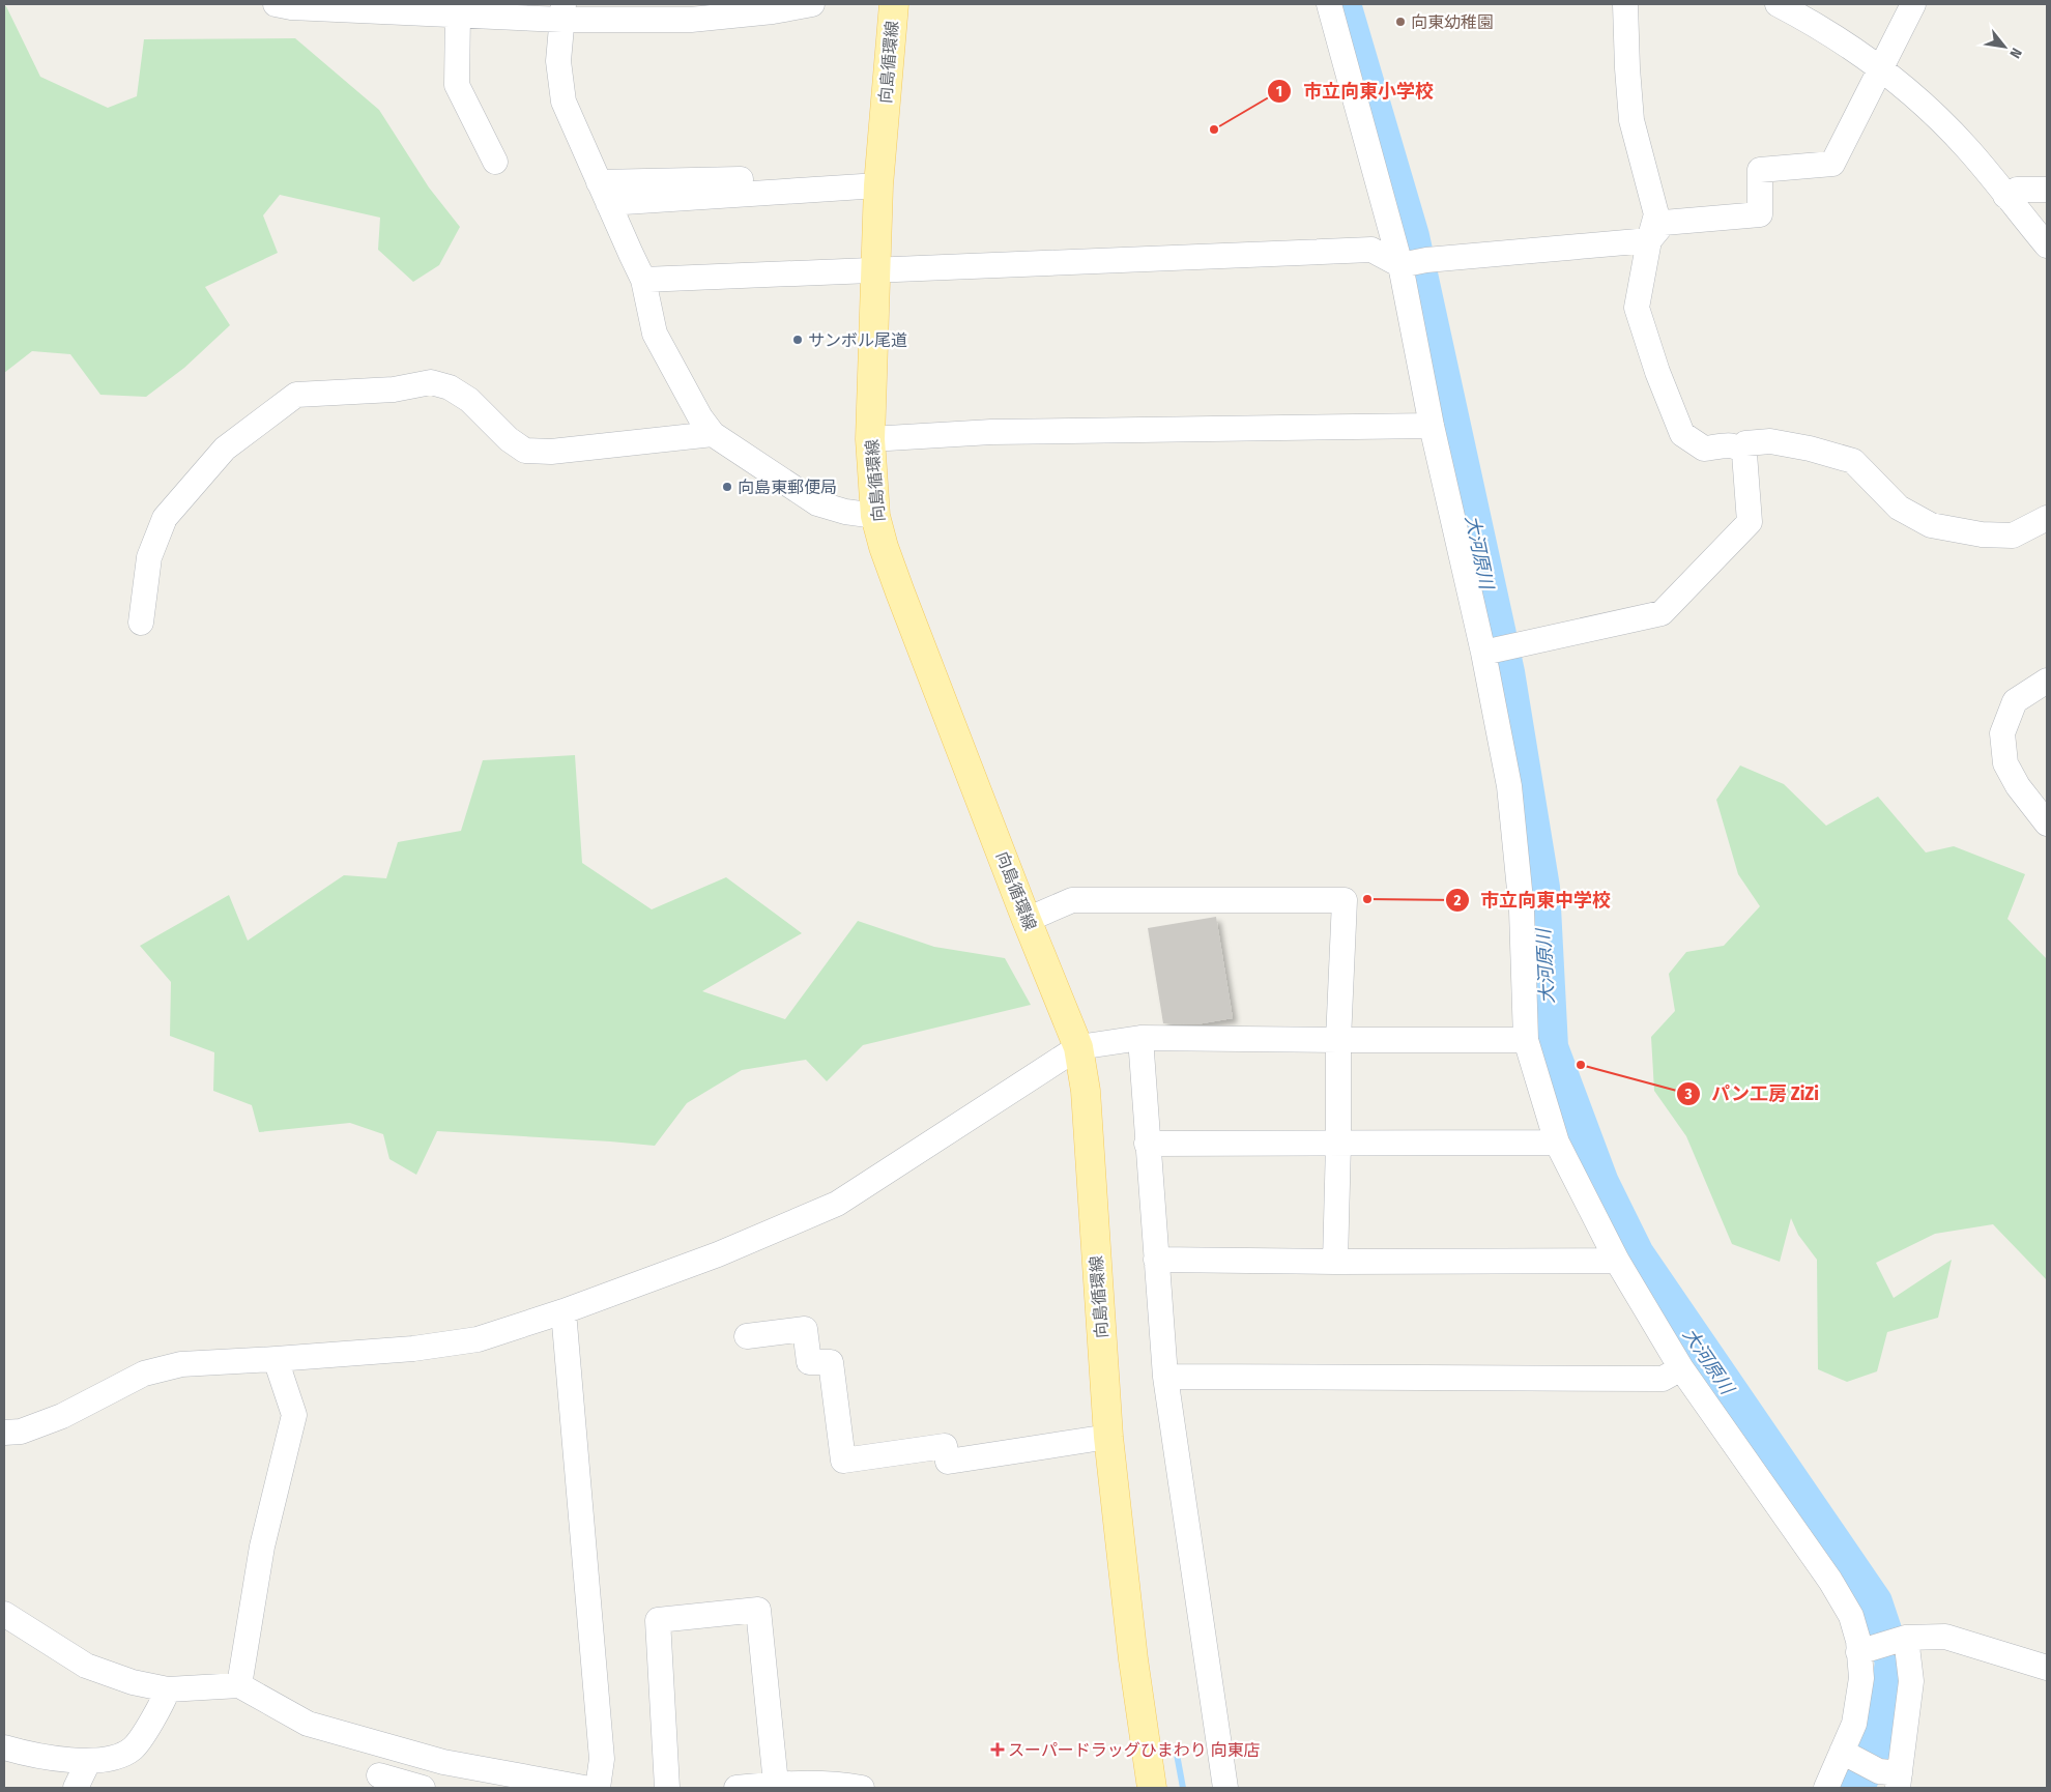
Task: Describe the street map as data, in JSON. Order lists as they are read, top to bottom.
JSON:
{
  "streets": {
    "main road": ["向島循環線"]
  },
  "water": ["大河原川"],
  "places": {
    "other": [
      "向東幼稚園",
      "市立向東小学校",
      "サンボル尾道",
      "向島東郵便局",
      "市立向東中学校",
      "パン工房 ZiZi"
    ],
    "health": ["スーパードラッグひまわり 向東店"]
  },
  "north": "bottom right"
}
